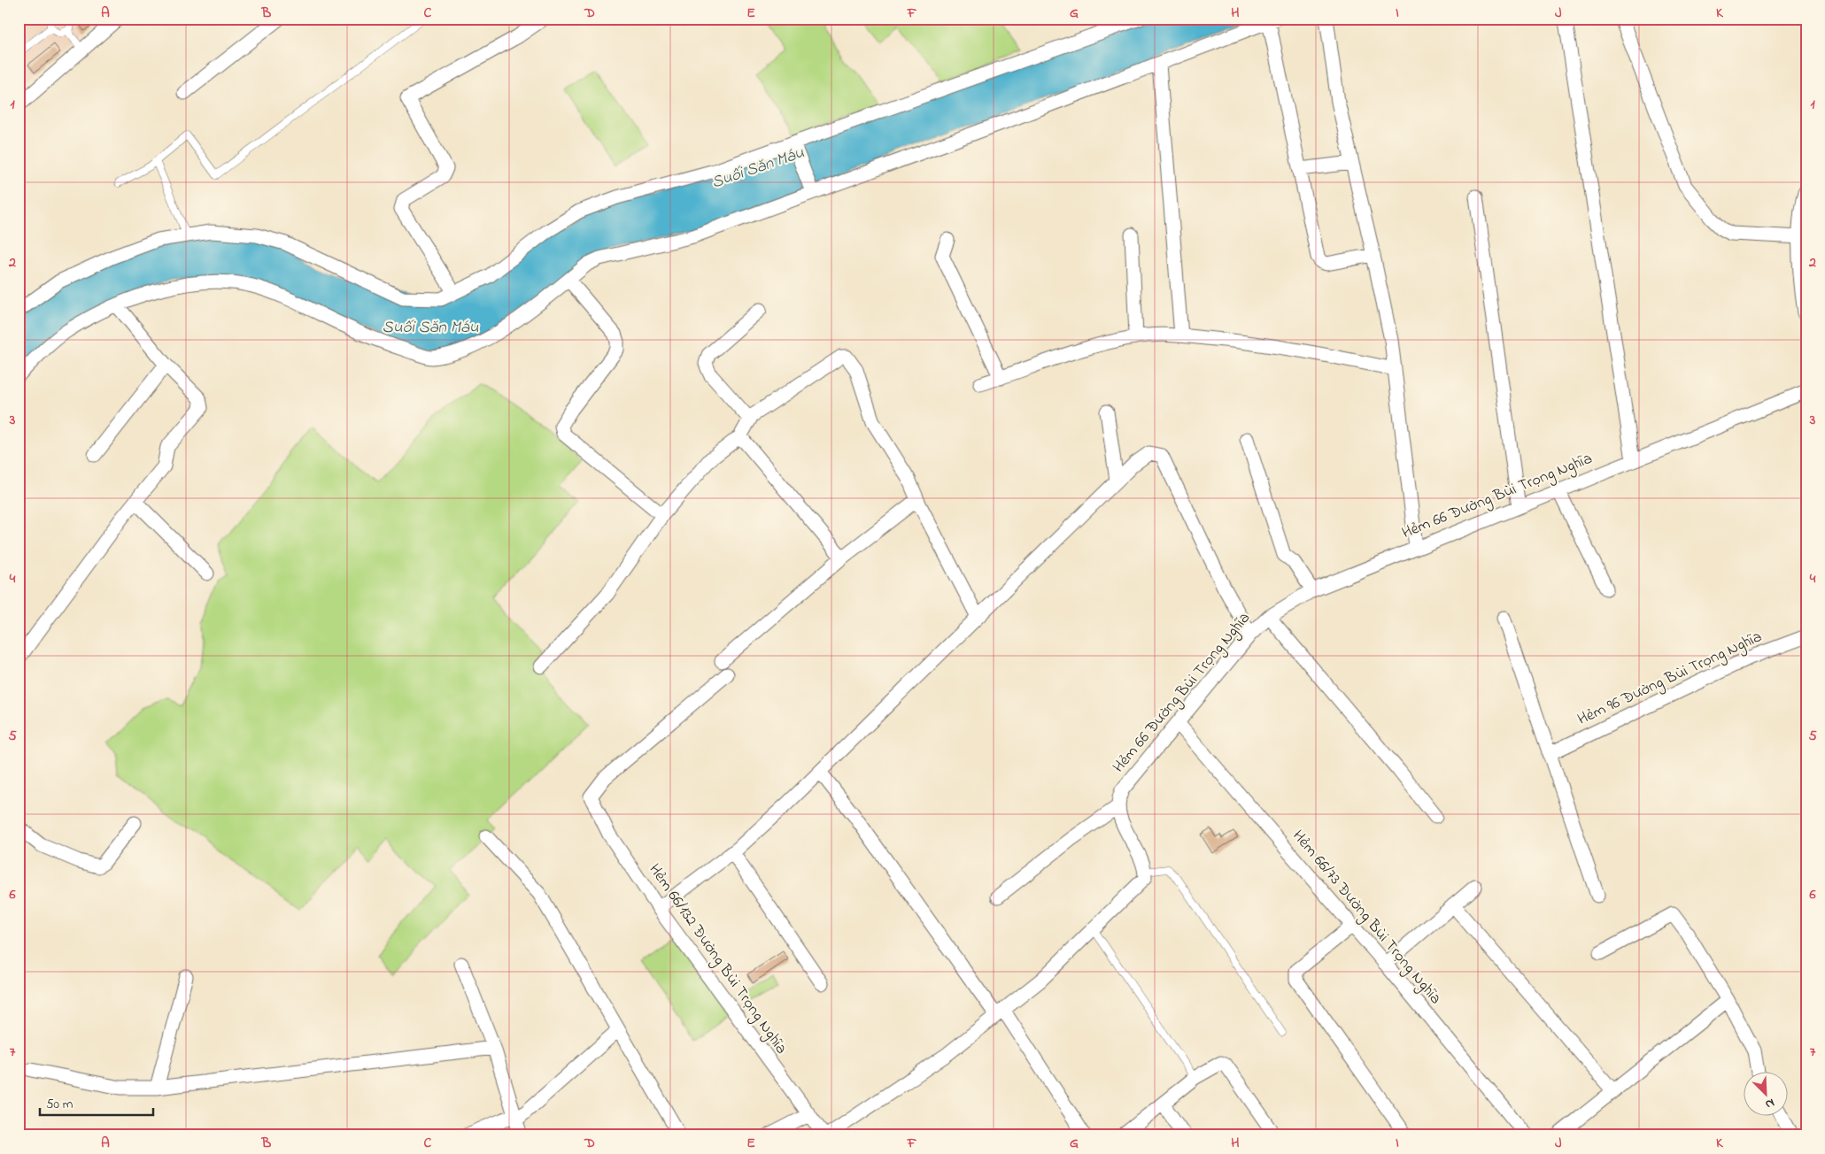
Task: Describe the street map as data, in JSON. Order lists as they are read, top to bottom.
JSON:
{
  "streets": {
    "street": [
      "Hẻm 66 Đường Bùi Trọng Nghĩa",
      "Hẻm 96 Đường Bùi Trọng Nghĩa",
      "Hẻm 66/73 Đường Bùi Trọng Nghĩa",
      "Hẻm 66/132 Đường Bùi Trọng Nghĩa"
    ]
  },
  "crossings": [
    ["Hẻm 66 Đường Bùi Trọng Nghĩa", "Hẻm 66/73 Đường Bùi Trọng Nghĩa"]
  ],
  "water": ["Suối Săn Máu"],
  "scale_bar": "50 m",
  "north": "bottom right",
  "grid": {
    "columns": [
      "A",
      "B",
      "C",
      "D",
      "E",
      "F",
      "G",
      "H",
      "I",
      "J",
      "K"
    ],
    "rows": [
      "1",
      "2",
      "3",
      "4",
      "5",
      "6",
      "7"
    ]
  }
}
